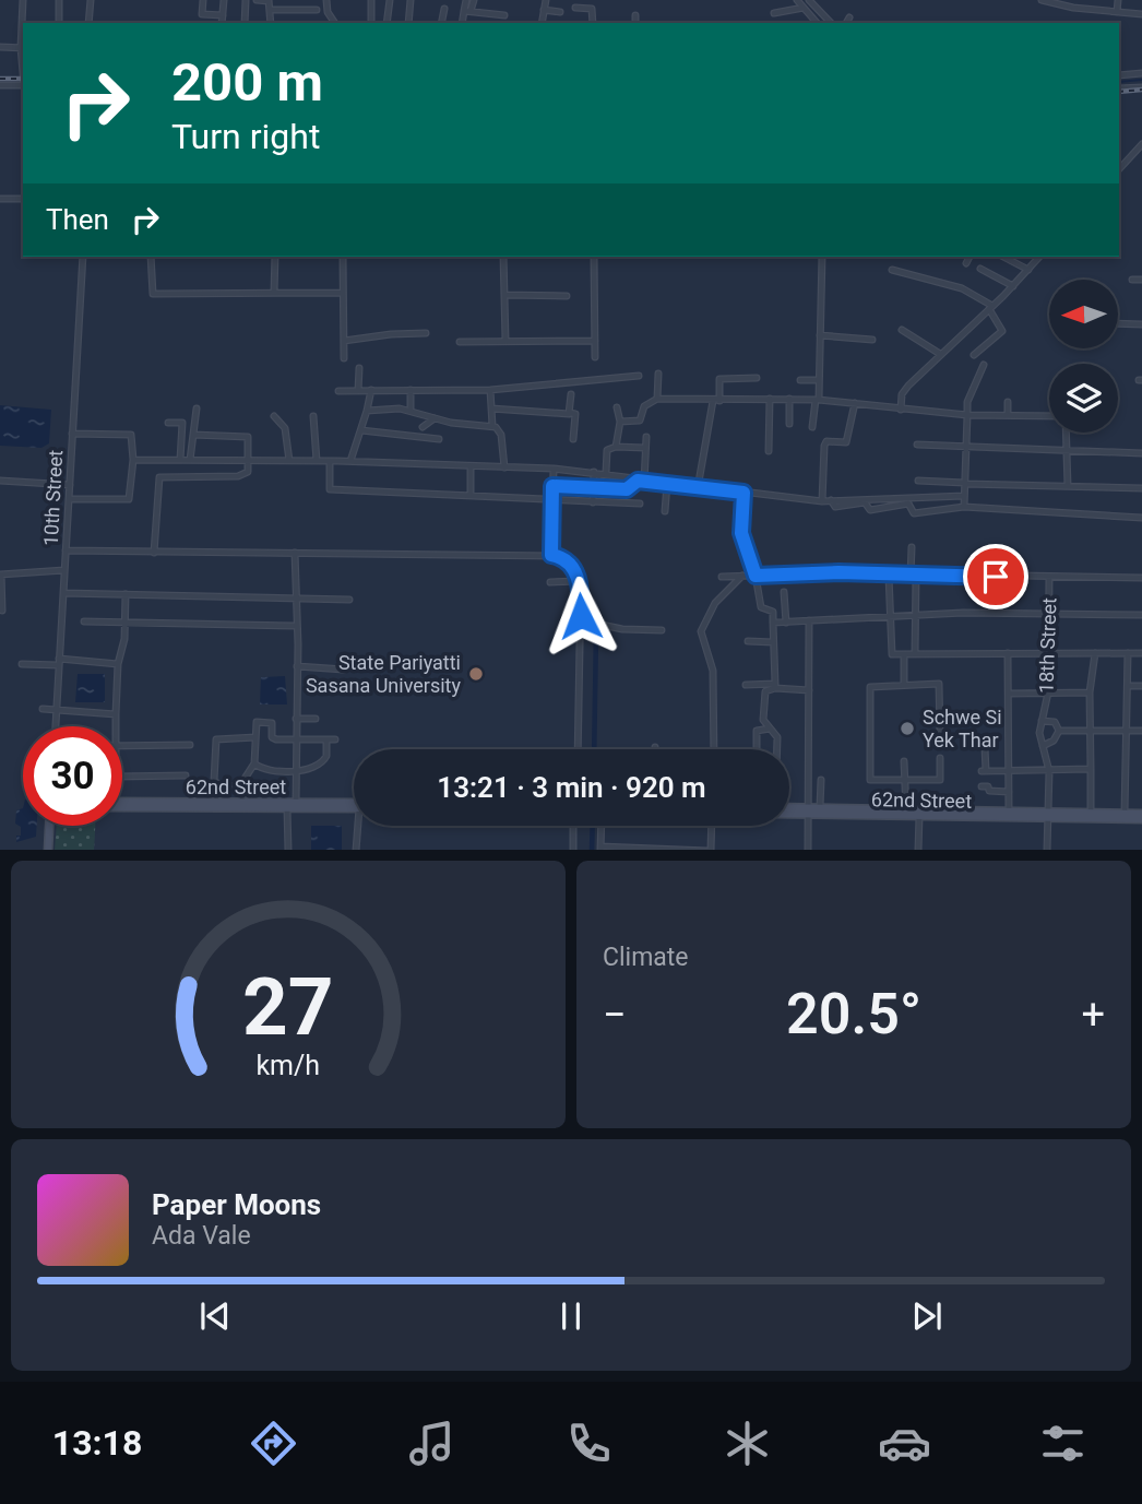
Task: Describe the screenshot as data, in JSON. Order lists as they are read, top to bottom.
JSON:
{
  "streets": {
    "main road": ["62nd Street"],
    "street": ["10th Street", "18th Street"]
  },
  "crossings": [
    ["18th Street", "62nd Street"]
  ],
  "places": ["State Pariyatti Sasana University", "Schwe Si Yek Thar"],
  "north": "left",
  "page": {
    "turn": ["200 m", "Turn right"],
    "then": "Then",
    "limit": "30",
    "trip": "13:21 · 3 min · 920 m",
    "tile": "Climate",
    "heat": ["−", "20.5°", "+"],
    "song": ["Paper Moons", "Ada Vale"],
    "tabs": "13:18",
    "gauge": ["27", "km/h"]
  }
}
